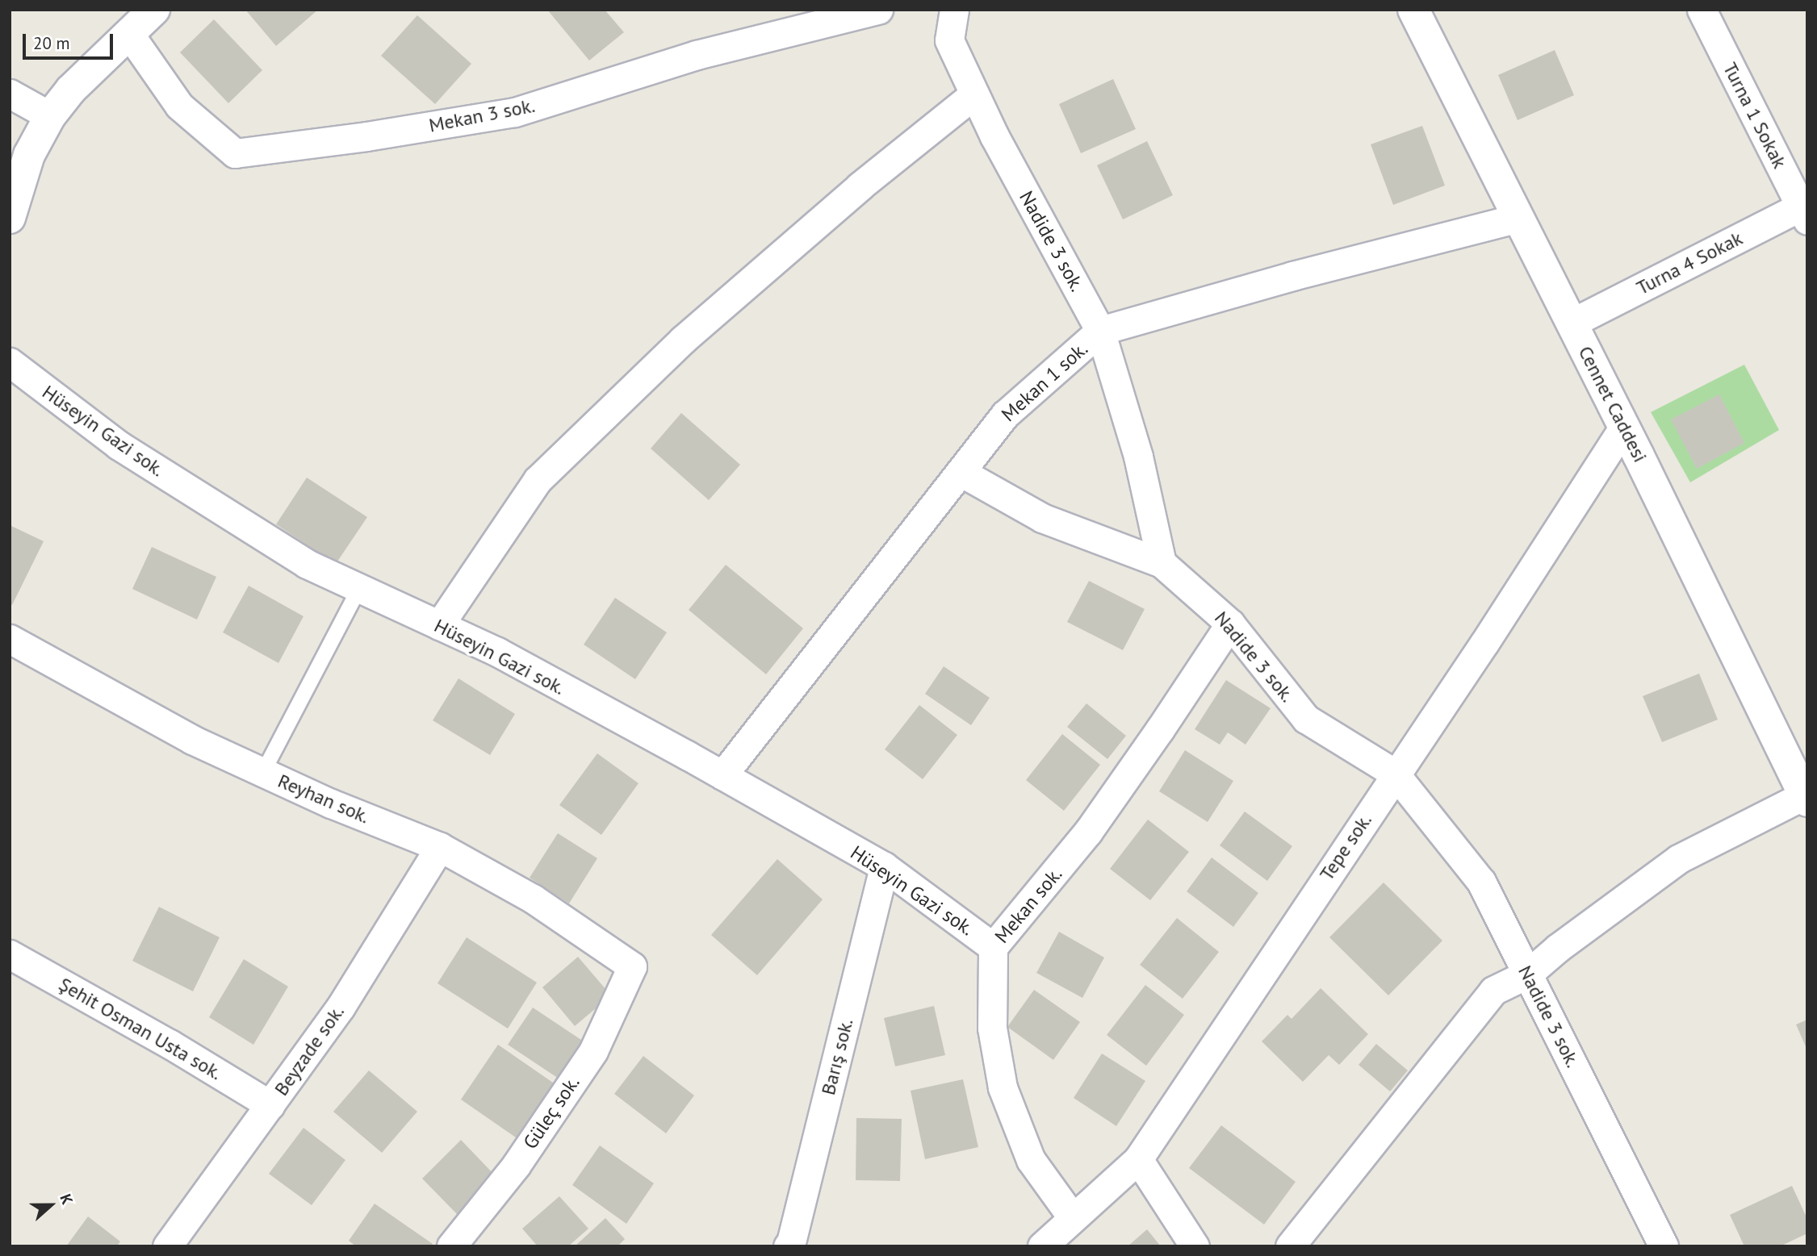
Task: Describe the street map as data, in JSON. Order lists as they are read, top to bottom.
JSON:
{
  "streets": {
    "street": [
      "Mekan 3 sok.",
      "Turna 1 Sokak",
      "Nadide 3 sok.",
      "Turna 4 Sokak",
      "Mekan 1 sok.",
      "Cennet Caddesi",
      "Hüseyin Gazi sok.",
      "Reyhan sok.",
      "Tepe sok.",
      "Mekan sok.",
      "Şehit Osman Usta sok.",
      "Beyzade sok.",
      "Barış sok.",
      "Güleç sok."
    ]
  },
  "crossings": [
    ["Turna 1 Sokak", "Turna 4 Sokak"],
    ["Nadide 3 sok.", "Mekan 1 sok."],
    ["Nadide 3 sok.", "Tepe sok."],
    ["Nadide 3 sok.", "Mekan sok."],
    ["Turna 4 Sokak", "Cennet Caddesi"],
    ["Mekan 1 sok.", "Cennet Caddesi"],
    ["Mekan 1 sok.", "Hüseyin Gazi sok."],
    ["Cennet Caddesi", "Tepe sok."],
    ["Hüseyin Gazi sok.", "Mekan sok."],
    ["Hüseyin Gazi sok.", "Barış sok."],
    ["Reyhan sok.", "Beyzade sok."],
    ["Reyhan sok.", "Güleç sok."],
    ["Tepe sok.", "Mekan sok."],
    ["Şehit Osman Usta sok.", "Beyzade sok."]
  ],
  "scale_bar": "20 m",
  "north": "right"
}
